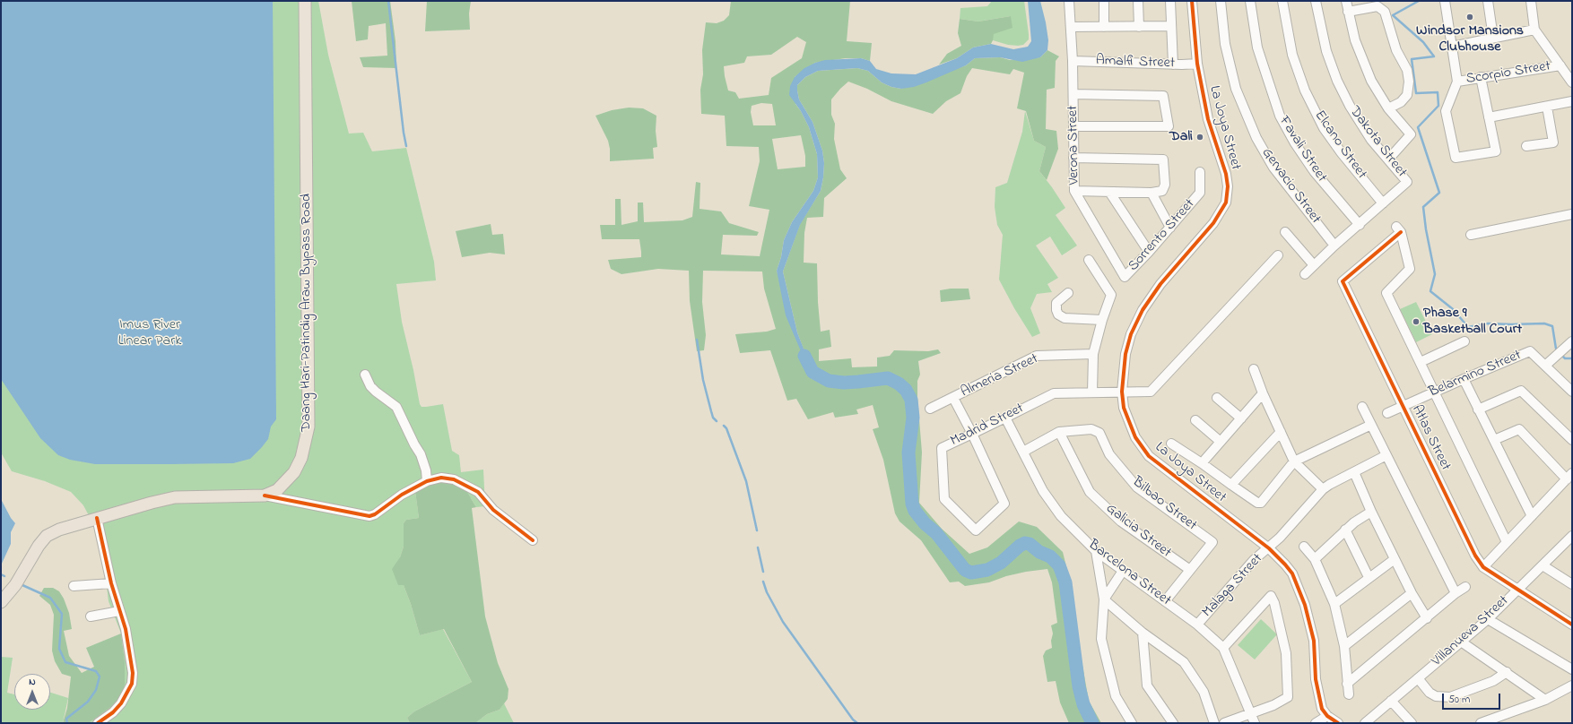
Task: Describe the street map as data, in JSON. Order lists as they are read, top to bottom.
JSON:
{
  "streets": {
    "main road": ["Daang Hari-Patindig Araw Bypass Road"],
    "street": [
      "Amalfi Street",
      "Scorpio Street",
      "La Joya Street",
      "Dakota Street",
      "Verona Street",
      "Elcano Street",
      "Favali Street",
      "Gervacio Street",
      "Sorrento Street",
      "Belarmino Street",
      "Almeria Street",
      "Madrid Street",
      "Atlas Street",
      "Bilbao Street",
      "Galicia Street",
      "Barcelona Street",
      "Malaga Street",
      "Villanueva Street"
    ]
  },
  "crossings": [
    ["Amalfi Street", "La Joya Street"],
    ["Amalfi Street", "Verona Street"],
    ["La Joya Street", "Madrid Street"],
    ["La Joya Street", "Malaga Street"],
    ["Dakota Street", "Elcano Street"],
    ["Verona Street", "Sorrento Street"],
    ["Belarmino Street", "Atlas Street"],
    ["Madrid Street", "Barcelona Street"],
    ["Atlas Street", "Villanueva Street"],
    ["Bilbao Street", "Galicia Street"],
    ["Bilbao Street", "Barcelona Street"],
    ["Barcelona Street", "Malaga Street"]
  ],
  "parks": ["Imus River Linear Park"],
  "places": ["Windsor Mansions Clubhouse", "Dali", "Phase 9 Basketball Court"],
  "scale_bar": "50 m",
  "north": "top"
}
